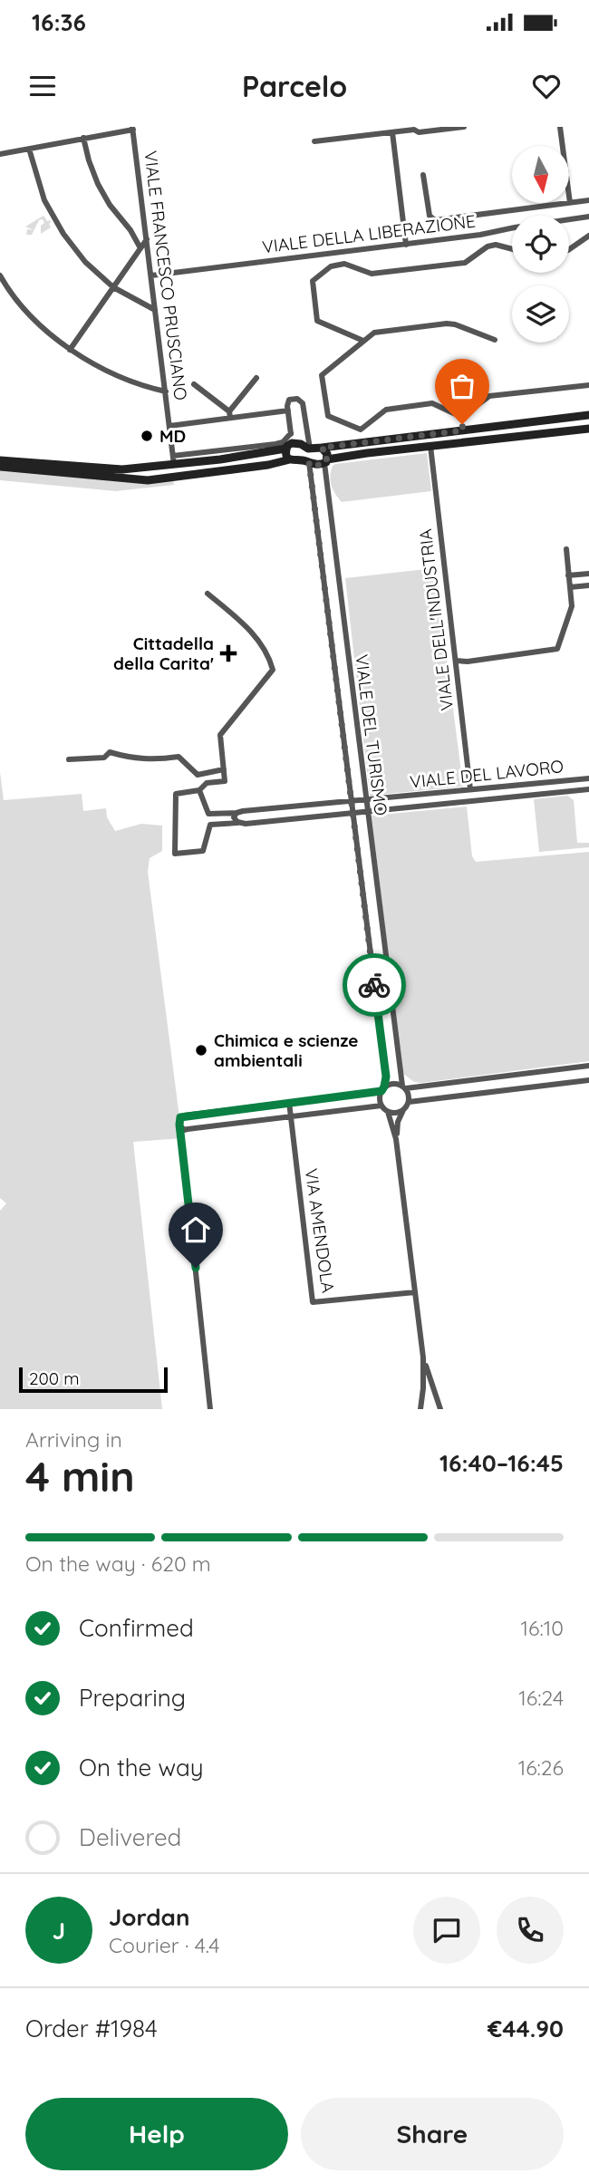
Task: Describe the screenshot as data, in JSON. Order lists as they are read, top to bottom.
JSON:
{
  "streets": {
    "street": [
      "VIALE DELLA LIBERAZIONE",
      "VIALE FRANCESCO PRUSCIANO",
      "VIALE DELL'INDUSTRIA",
      "VIALE DEL TURISMO",
      "VIALE DEL LAVORO",
      "VIA AMENDOLA"
    ]
  },
  "crossings": [
    ["VIALE DELLA LIBERAZIONE", "VIALE FRANCESCO PRUSCIANO"],
    ["VIALE DELL'INDUSTRIA", "VIALE DEL LAVORO"],
    ["VIALE DEL TURISMO", "VIALE DEL LAVORO"]
  ],
  "places": {
    "other": ["MD", "Chimica e scienze ambientali"],
    "health": ["Cittadella della Carita'"]
  },
  "scale_bar": "200 m",
  "north": "bottom",
  "page": {
    "status": "16:36",
    "header": "Parcelo",
    "scale": "200 m",
    "heading": ["4 min", "Arriving in", "16:40–16:45"],
    "panel": [
      "Jordan",
      "Courier · 4.4",
      "Order #1984",
      "€44.90"
    ],
    "bar": "On the way · 620 m",
    "list": [
      ["Confirmed", "16:10"],
      ["Preparing", "16:24"],
      ["On the way", "16:26"],
      "Delivered"
    ],
    "round": "J",
    "buttons": ["Help", "Share"]
  }
}
